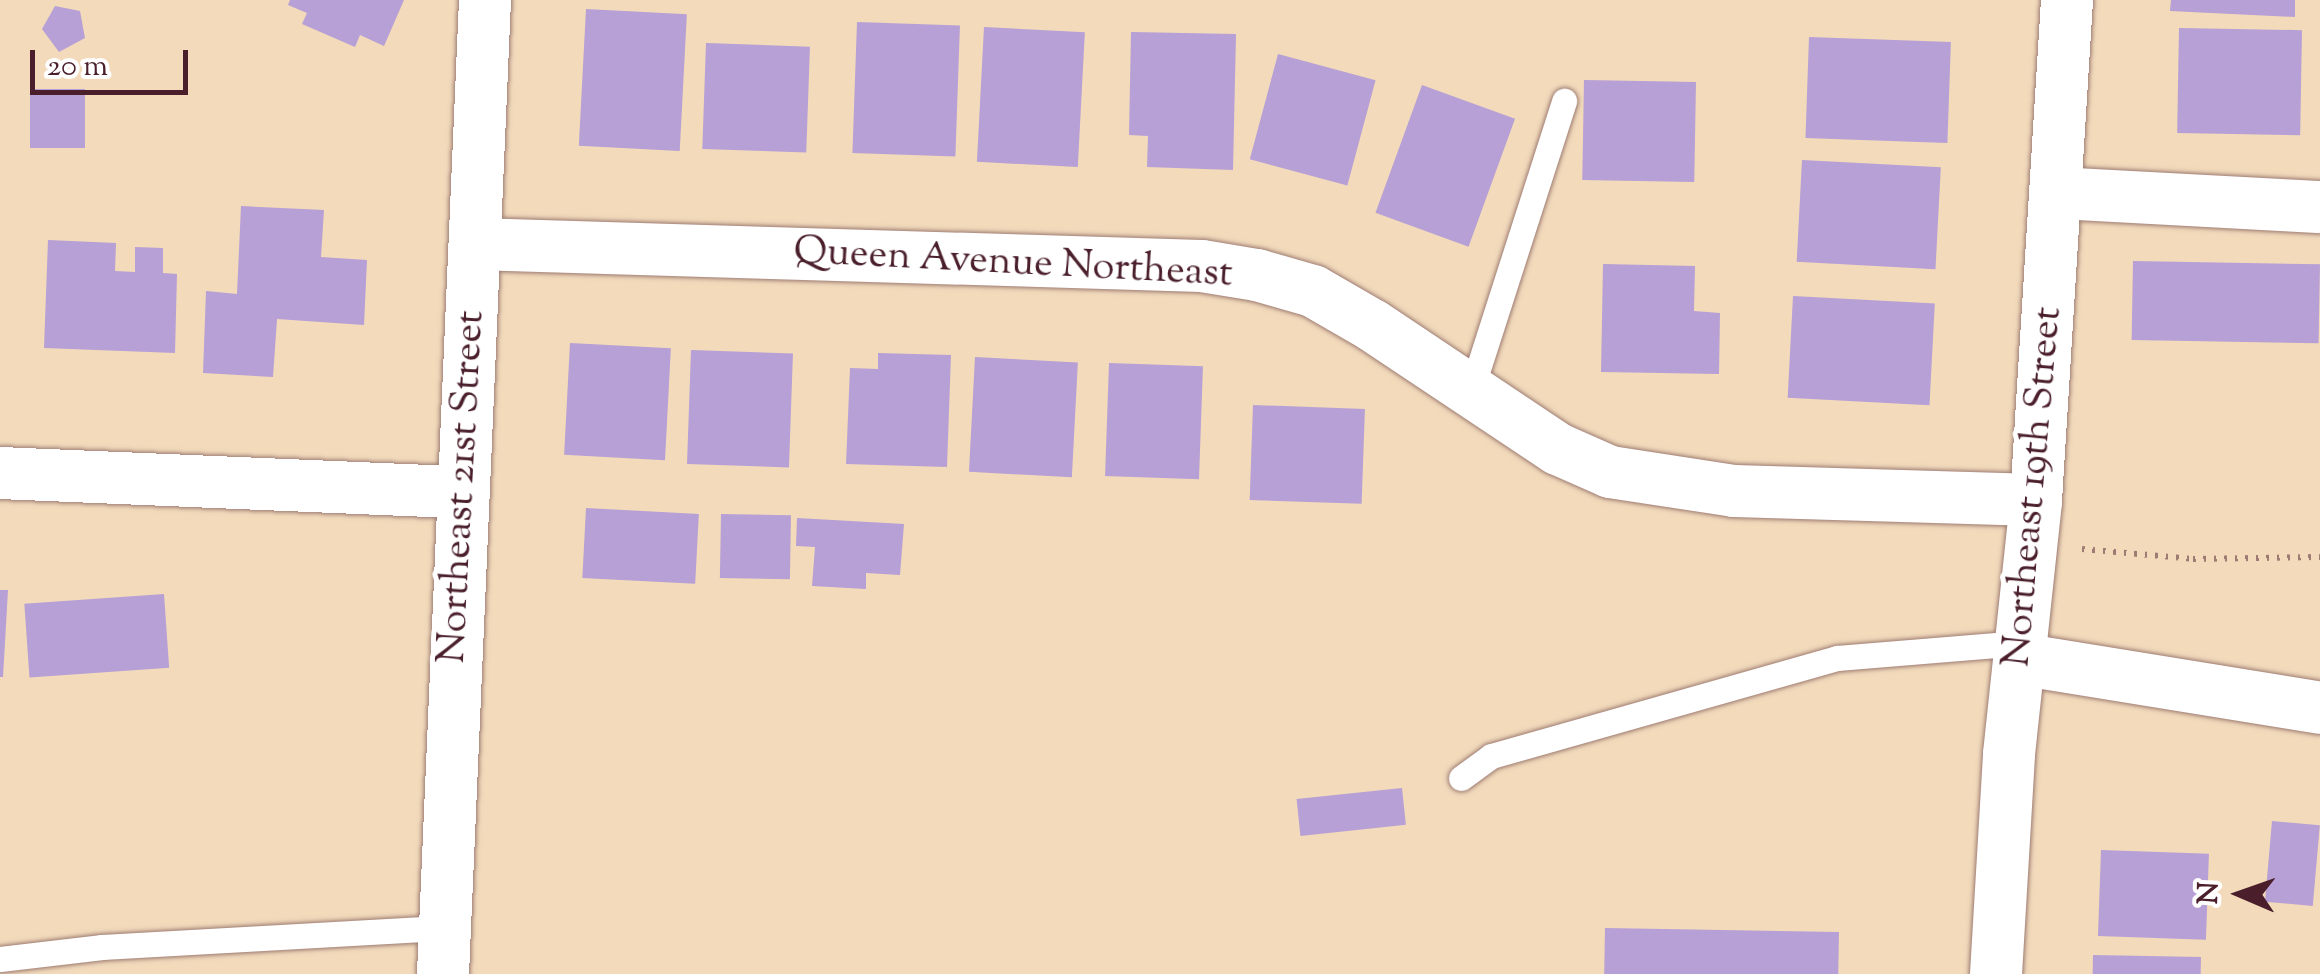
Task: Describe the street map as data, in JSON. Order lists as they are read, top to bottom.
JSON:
{
  "streets": {
    "street": ["Queen Avenue Northeast", "Northeast 21st Street", "Northeast 19th Street"]
  },
  "crossings": [
    ["Queen Avenue Northeast", "Northeast 21st Street"],
    ["Queen Avenue Northeast", "Northeast 19th Street"]
  ],
  "scale_bar": "20 m",
  "north": "left"
}
